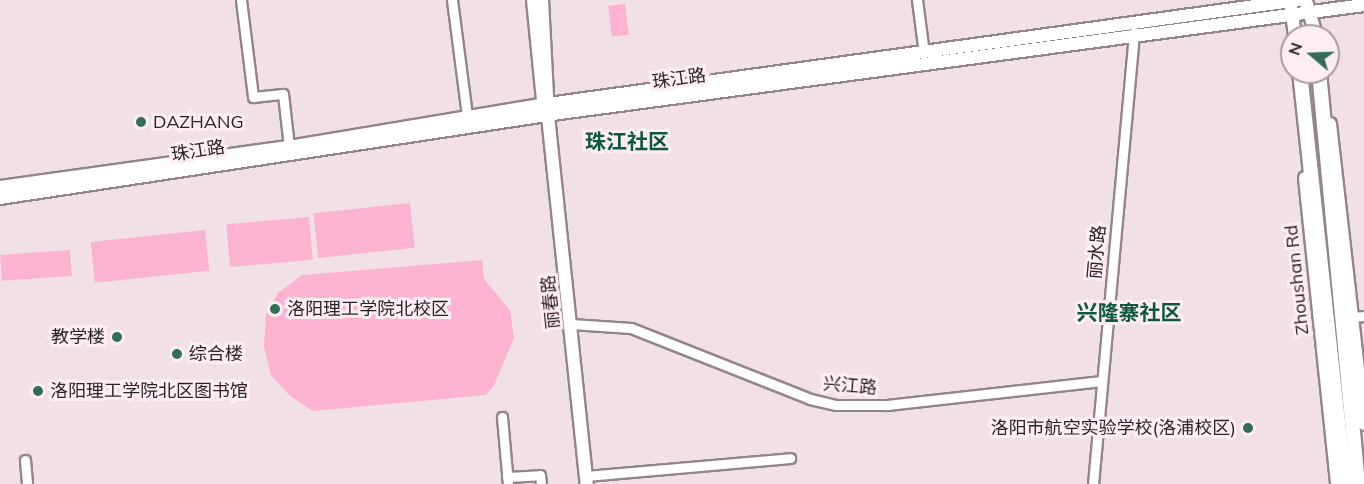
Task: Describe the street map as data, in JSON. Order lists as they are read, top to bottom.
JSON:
{
  "streets": {
    "main road": ["珠江路", "Zhoushan Rd", "丽春路"],
    "street": ["丽水路", "兴江路"]
  },
  "crossings": [
    ["珠江路", "丽水路"],
    ["珠江路", "丽春路"],
    ["丽水路", "兴江路"],
    ["丽春路", "兴江路"]
  ],
  "districts": ["珠江社区", "兴隆寨社区"],
  "places": [
    "DAZHANG",
    "洛阳理工学院北校区",
    "教学楼",
    "综合楼",
    "洛阳理工学院北区图书馆",
    "洛阳市航空实验学校(洛浦校区)"
  ],
  "north": "left"
}
